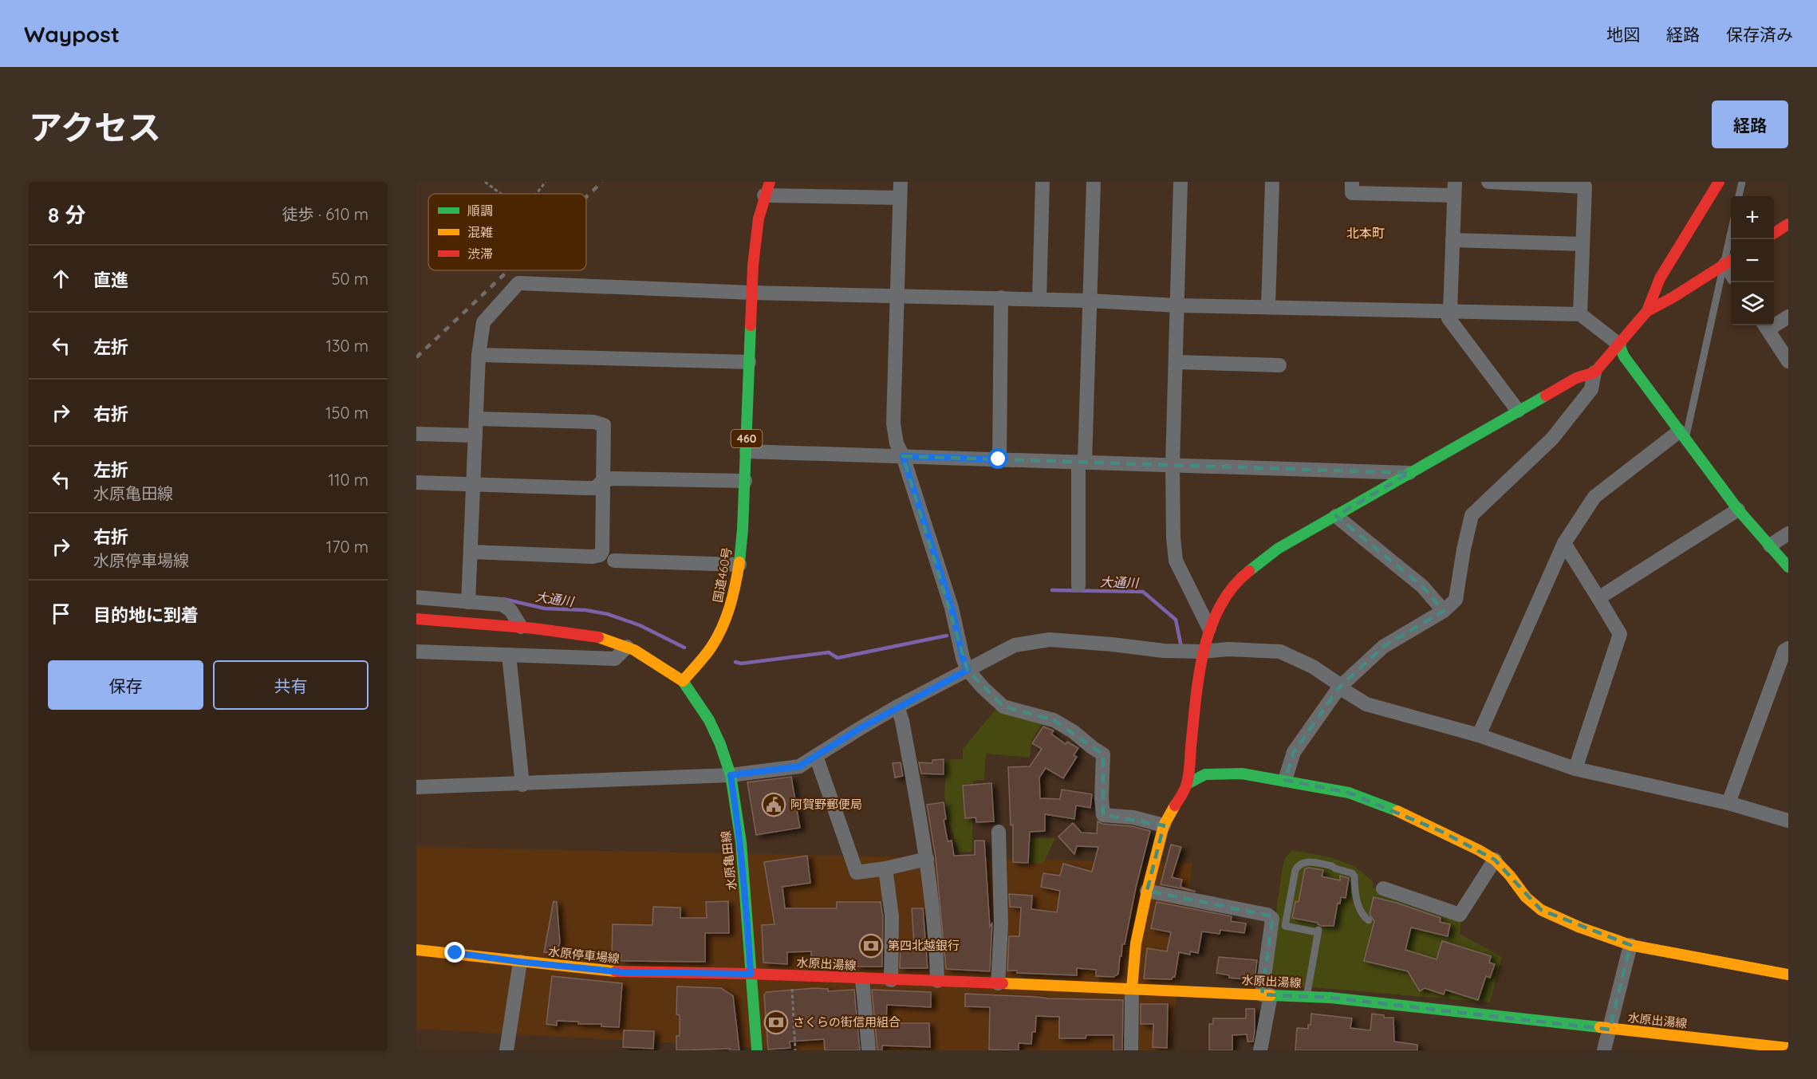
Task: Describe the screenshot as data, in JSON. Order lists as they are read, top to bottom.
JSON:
{
  "streets": {
    "main road": [
      "460",
      "国道460号",
      "水原亀田線",
      "水原停車場線",
      "水原出湯線"
    ]
  },
  "crossings": [
    ["国道460号", "水原亀田線"],
    ["水原亀田線", "水原停車場線"],
    ["水原亀田線", "水原出湯線"],
    ["水原停車場線", "水原出湯線"]
  ],
  "districts": ["北本町"],
  "water": ["大通川"],
  "places": {
    "public building": ["阿賀野郵便局"],
    "bank": ["第四北越銀行", "さくらの街信用組合"]
  },
  "legend": ["順調", "混雑", "渋滞"],
  "page": {
    "header": "Waypost",
    "nav": ["地図", "経路", "保存済み"],
    "title": "アクセス",
    "buttons": [
      "経路",
      ["保存", "共有"]
    ],
    "heading": ["8 分", "徒歩 · 610 m"],
    "map_buttons": ["+", "−"],
    "list": [
      ["直進", "50 m"],
      ["左折", "130 m"],
      ["右折", "150 m"],
      ["左折", "水原亀田線", "110 m"],
      ["右折", "水原停車場線", "170 m"],
      "目的地に到着"
    ]
  }
}
